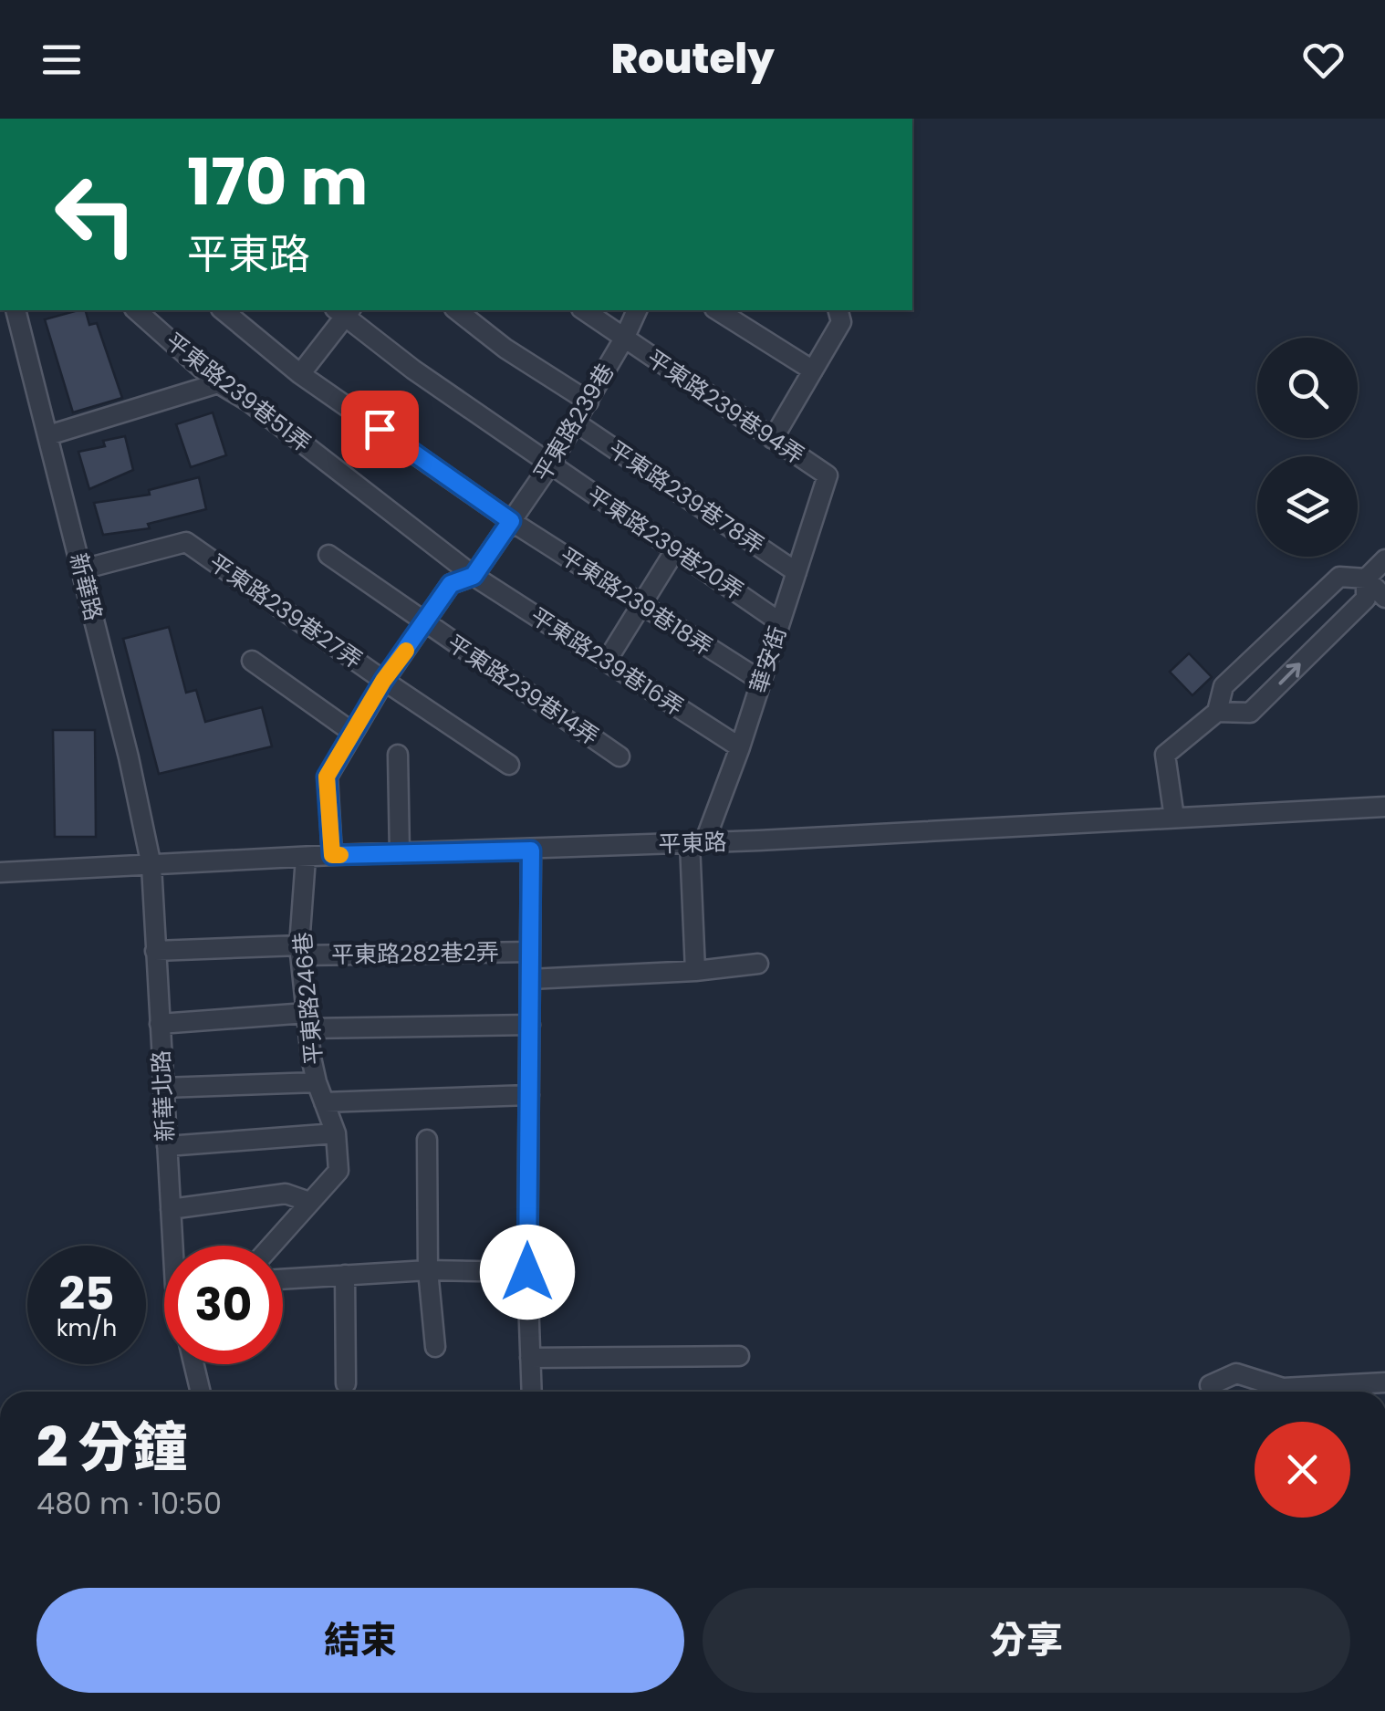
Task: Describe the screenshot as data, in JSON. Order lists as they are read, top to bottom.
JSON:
{
  "streets": {
    "street": [
      "平東路239巷51弄",
      "平東路239巷94弄",
      "平東路239巷",
      "平東路239巷78弄",
      "平東路239巷20弄",
      "新華路",
      "平東路239巷18弄",
      "平東路239巷27弄",
      "華安街",
      "平東路239巷16弄",
      "平東路239巷14弄",
      "平東路",
      "平東路282巷2弄",
      "平東路246巷",
      "新華北路"
    ]
  },
  "crossings": [
    ["平東路239巷51弄", "平東路239巷"],
    ["平東路239巷51弄", "平東路239巷16弄"],
    ["平東路239巷94弄", "平東路239巷"],
    ["平東路239巷94弄", "華安街"],
    ["平東路239巷", "平東路239巷78弄"],
    ["平東路239巷", "平東路239巷20弄"],
    ["平東路239巷", "平東路239巷18弄"],
    ["平東路239巷", "平東路239巷27弄"],
    ["平東路239巷", "平東路239巷16弄"],
    ["平東路239巷", "平東路239巷14弄"],
    ["平東路239巷", "平東路"],
    ["平東路239巷78弄", "華安街"],
    ["平東路239巷20弄", "華安街"],
    ["新華路", "平東路239巷27弄"],
    ["新華路", "平東路"],
    ["新華路", "新華北路"],
    ["平東路239巷18弄", "華安街"],
    ["華安街", "平東路239巷16弄"],
    ["華安街", "平東路"],
    ["平東路", "平東路246巷"],
    ["平東路", "新華北路"],
    ["平東路282巷2弄", "平東路246巷"],
    ["平東路282巷2弄", "新華北路"]
  ],
  "page": {
    "header": "Routely",
    "turn": ["170 m", "平東路"],
    "speed": "25 km/h",
    "limit": "30",
    "heading": ["2 分鐘", "480 m · 10:50"],
    "buttons": ["結束", "分享"]
  }
}
